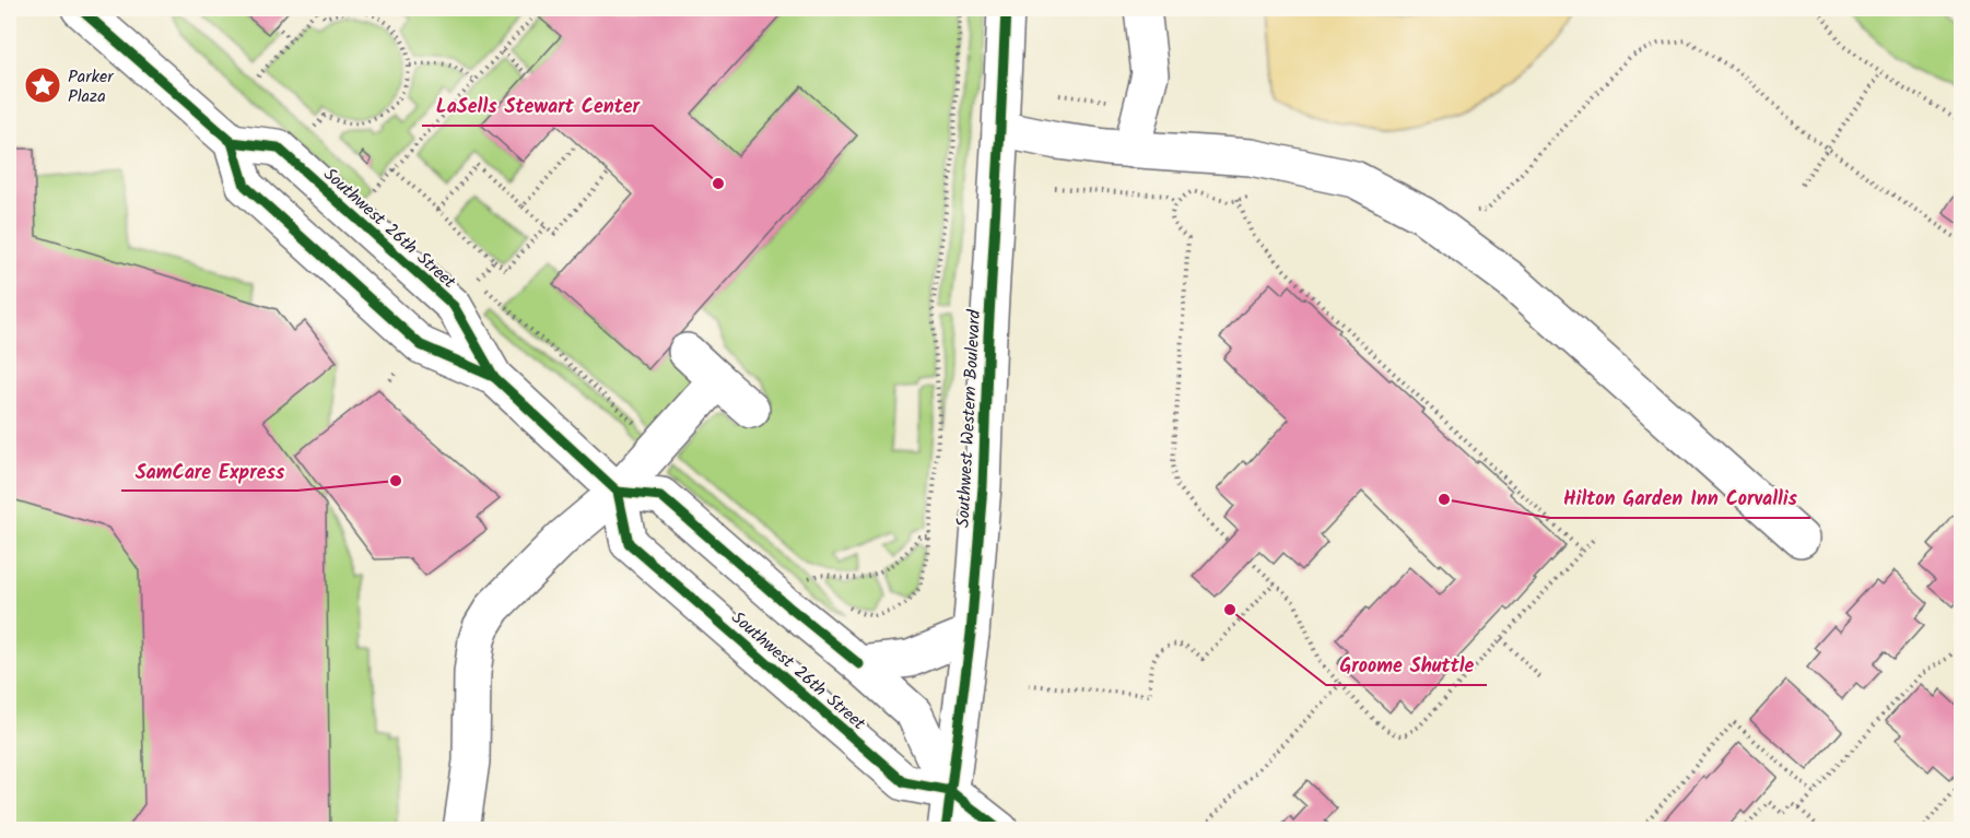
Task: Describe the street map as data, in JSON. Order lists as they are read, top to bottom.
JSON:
{
  "streets": {
    "street": ["Southwest 26th Street", "Southwest Western Boulevard"]
  },
  "crossings": [
    ["Southwest 26th Street", "Southwest Western Boulevard"]
  ],
  "places": {
    "place": ["Parker Plaza"],
    "other": [
      "LaSells Stewart Center",
      "SamCare Express",
      "Hilton Garden Inn Corvallis",
      "Groome Shuttle"
    ]
  }
}
